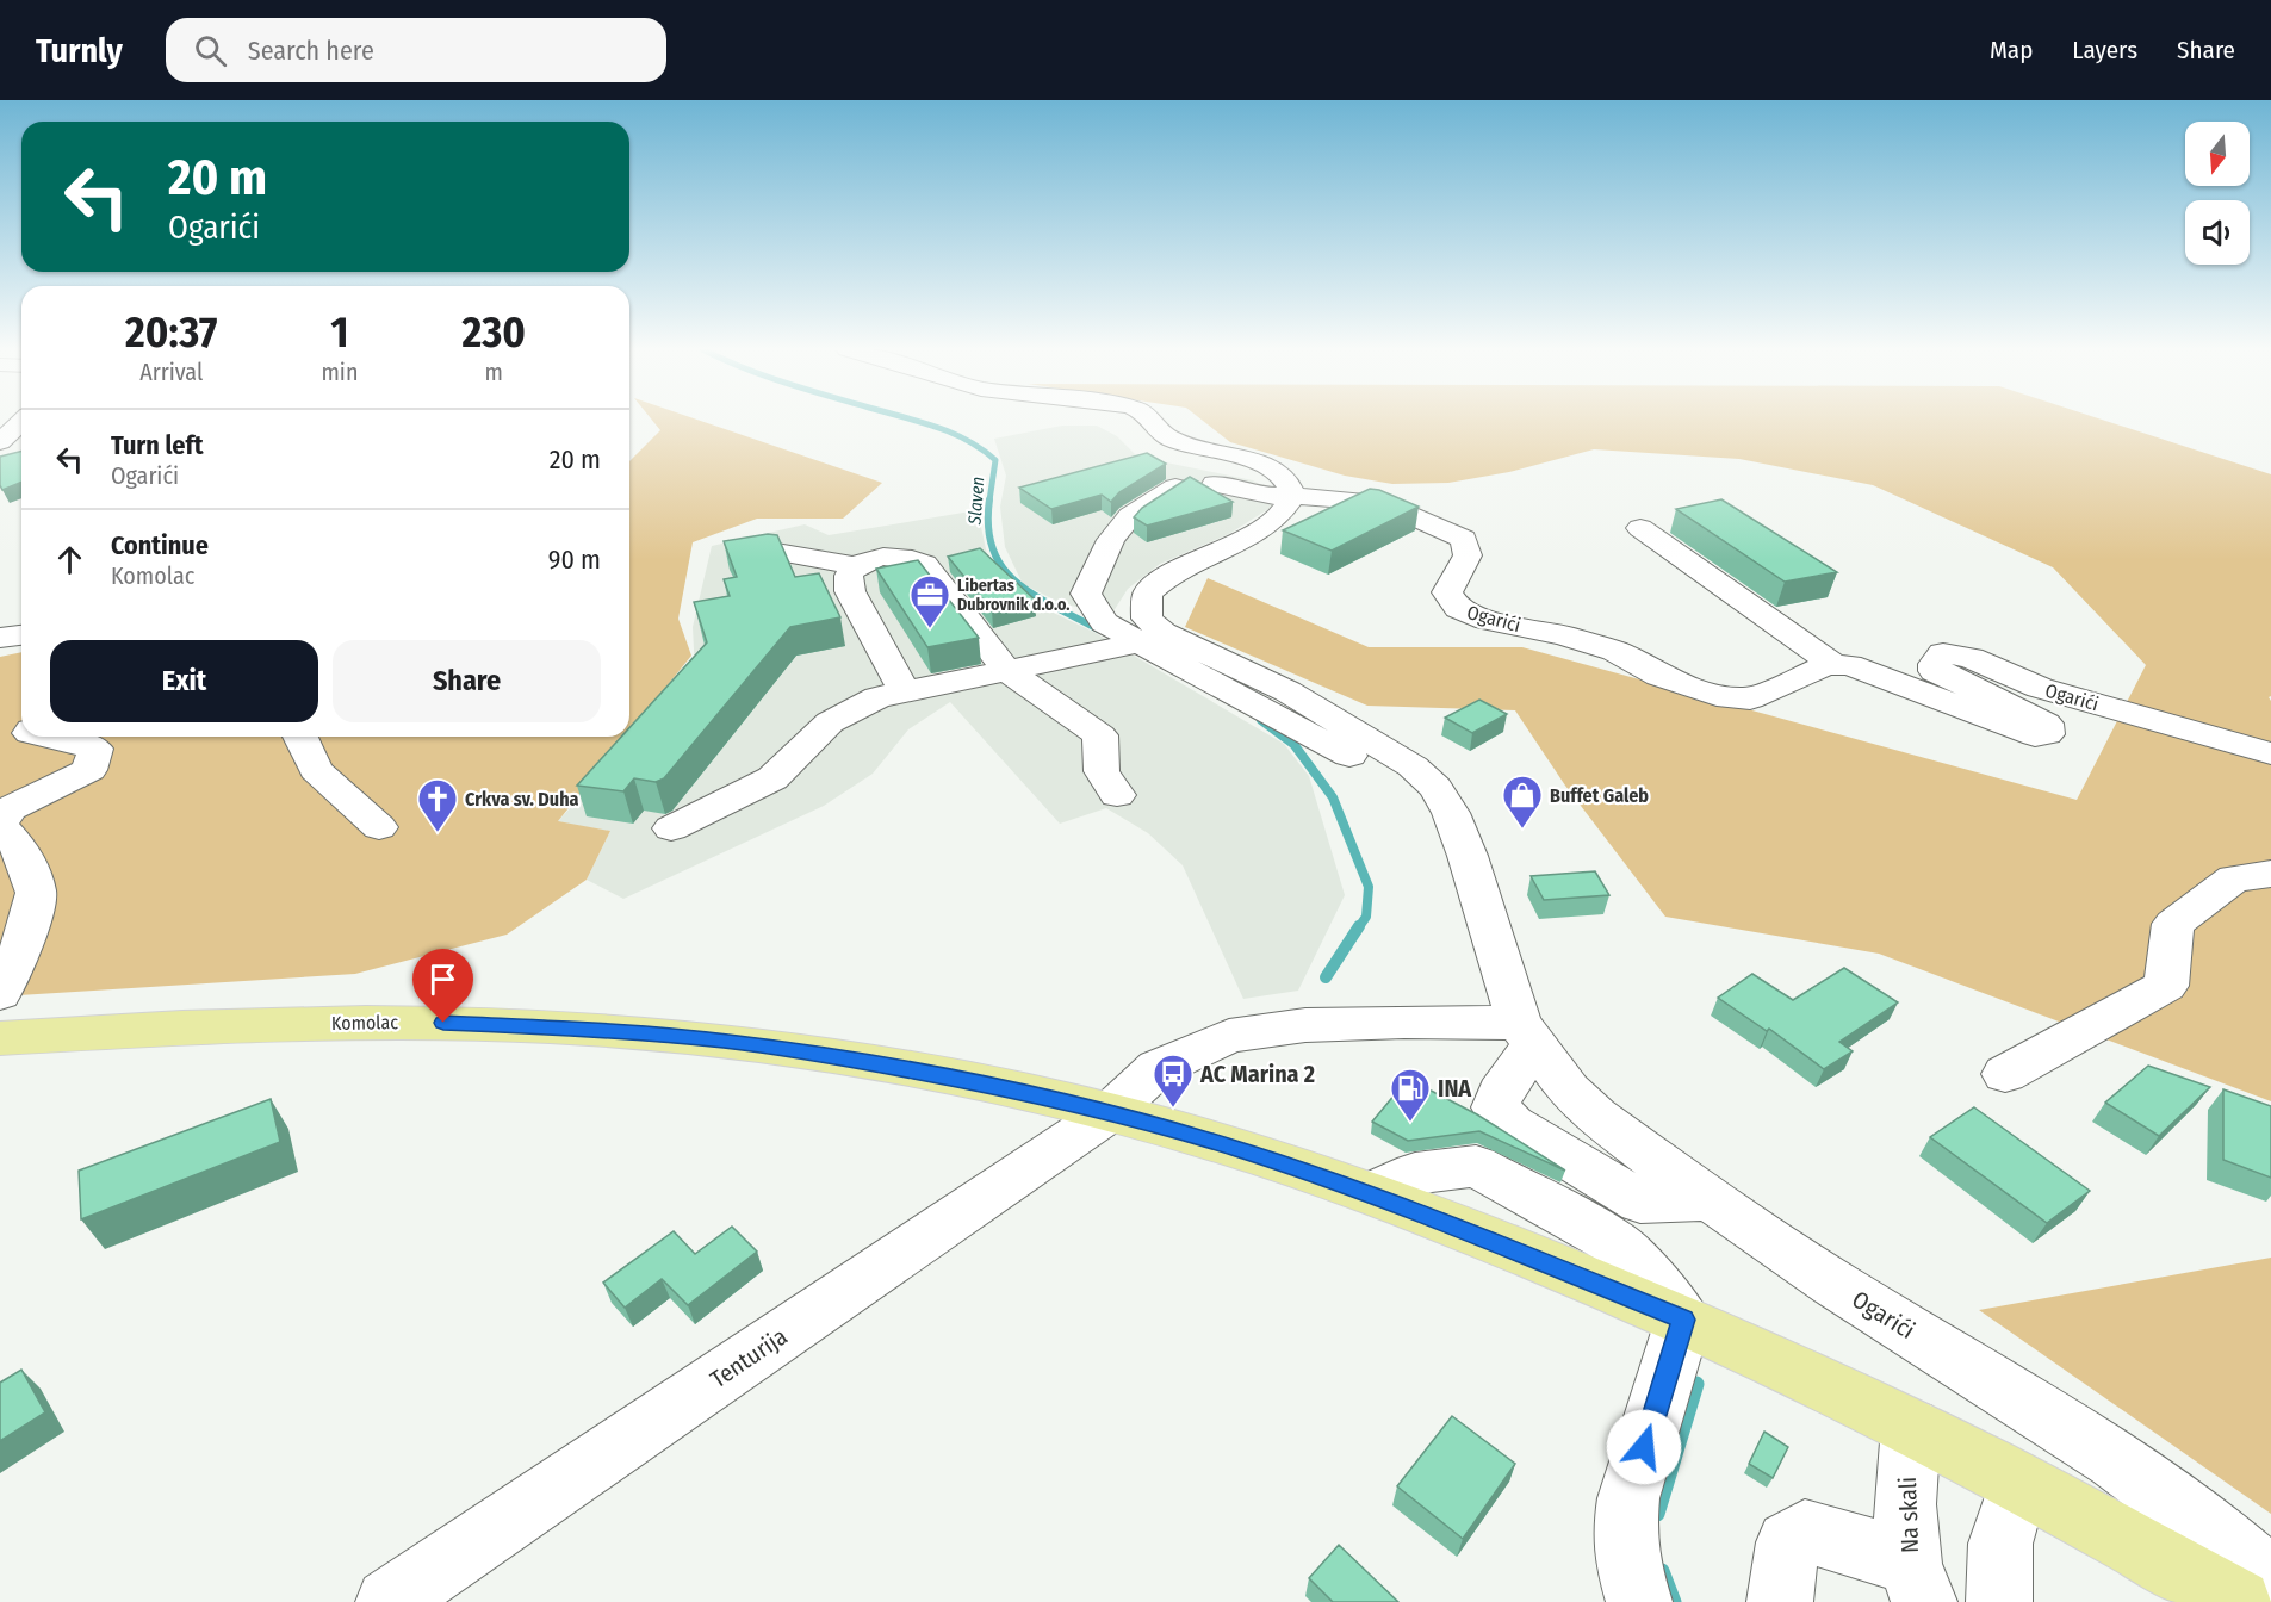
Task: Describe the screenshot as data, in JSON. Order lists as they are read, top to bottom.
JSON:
{
  "streets": {
    "main road": ["Komolac"],
    "street": ["Ogarići", "Tenturija", "Na skali"]
  },
  "crossings": [
    ["Komolac", "Tenturija"]
  ],
  "water": ["Slaven"],
  "places": {
    "office": ["Libertas Dubrovnik d.o.o."],
    "shop": ["Buffet Galeb"],
    "church": ["Crkva sv. Duha"],
    "bus stop": ["AC Marina 2"],
    "fuel station": ["INA"]
  },
  "north": "bottom",
  "page": {
    "header": "Turnly",
    "search": "Search here",
    "nav": ["Map", "Layers", "Share"],
    "turn": ["20 m", "Ogarići"],
    "eta": [
      "20:37",
      "Arrival",
      "1",
      "min",
      "230",
      "m"
    ],
    "list": [
      {
        "name": "Turn left",
        "note": "Ogarići",
        "value": "20 m"
      },
      {
        "name": "Continue",
        "note": "Komolac",
        "value": "90 m"
      }
    ],
    "buttons": ["Exit", "Share"]
  }
}
